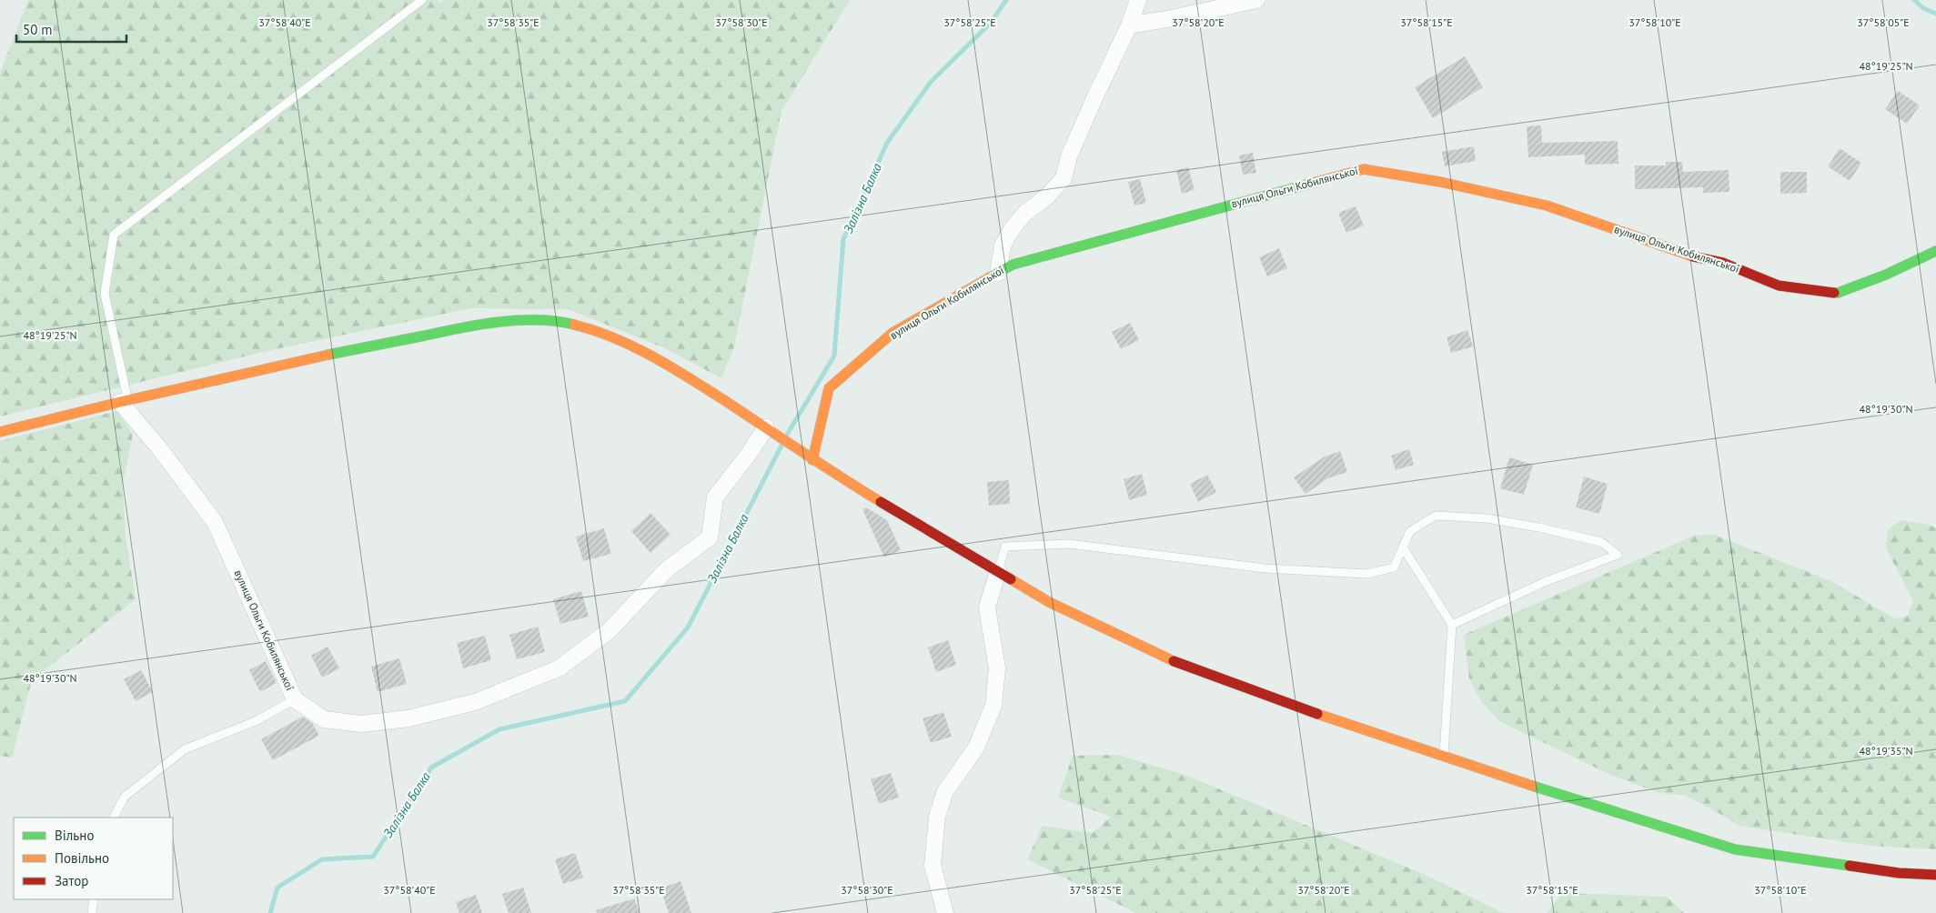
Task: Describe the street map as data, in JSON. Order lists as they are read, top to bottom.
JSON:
{
  "streets": {
    "street": ["вулиця Ольги Кобилянської"]
  },
  "water": ["Залізна Балка"],
  "legend": ["Вільно", "Повільно", "Затор"],
  "scale_bar": "50 m",
  "coordinates": [
    "37°58'40\"E",
    "37°58'35\"E",
    "37°58'30\"E",
    "37°58'25\"E",
    "37°58'20\"E",
    "37°58'15\"E",
    "37°58'10\"E",
    "37°58'05\"E",
    "48°19'25\"N",
    "48°19'30\"N",
    "48°19'35\"N"
  ]
}
